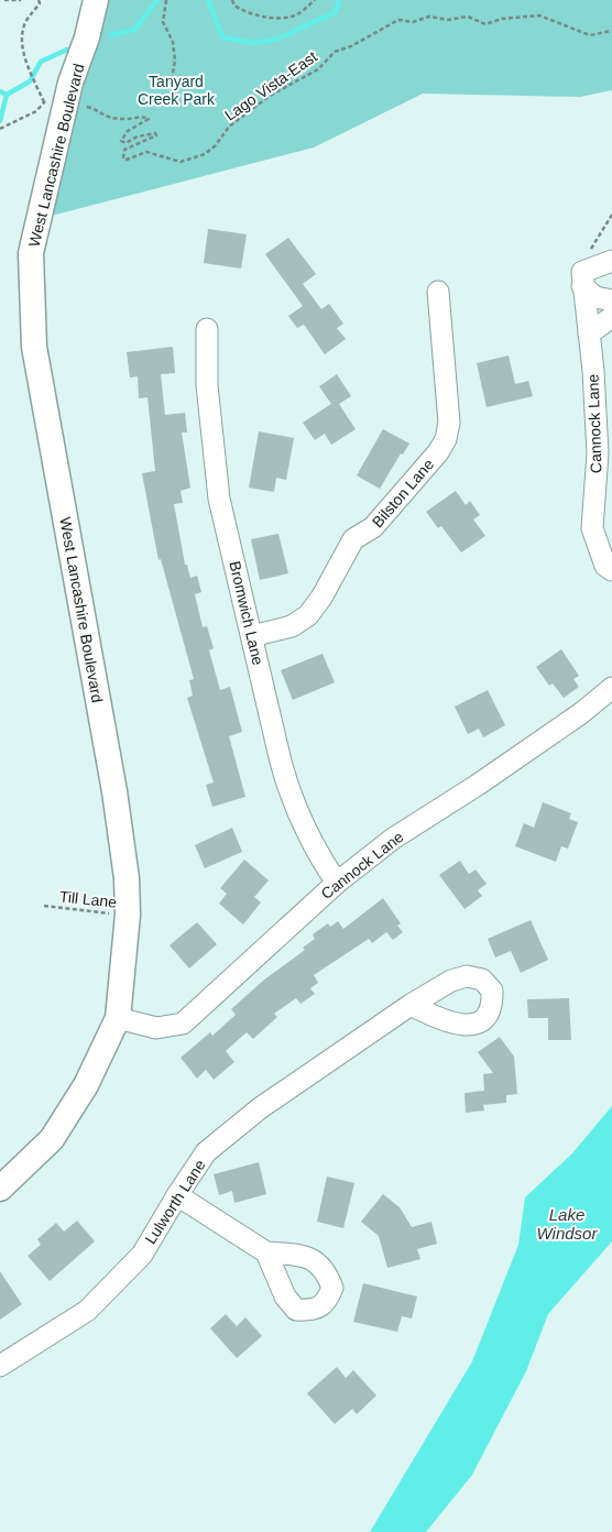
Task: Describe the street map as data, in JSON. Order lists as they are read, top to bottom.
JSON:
{
  "streets": {
    "main road": ["West Lancashire Boulevard"],
    "street": [
      "Cannock Lane",
      "Bilston Lane",
      "Bromwich Lane",
      "Lulworth Lane"
    ],
    "path": ["Lago Vista-East", "Till Lane"]
  },
  "crossings": [
    ["West Lancashire Boulevard", "Cannock Lane"],
    ["West Lancashire Boulevard", "Till Lane"],
    ["Cannock Lane", "Bromwich Lane"],
    ["Bilston Lane", "Bromwich Lane"]
  ],
  "water": ["Lake Windsor"],
  "parks": ["Tanyard Creek Park"]
}
